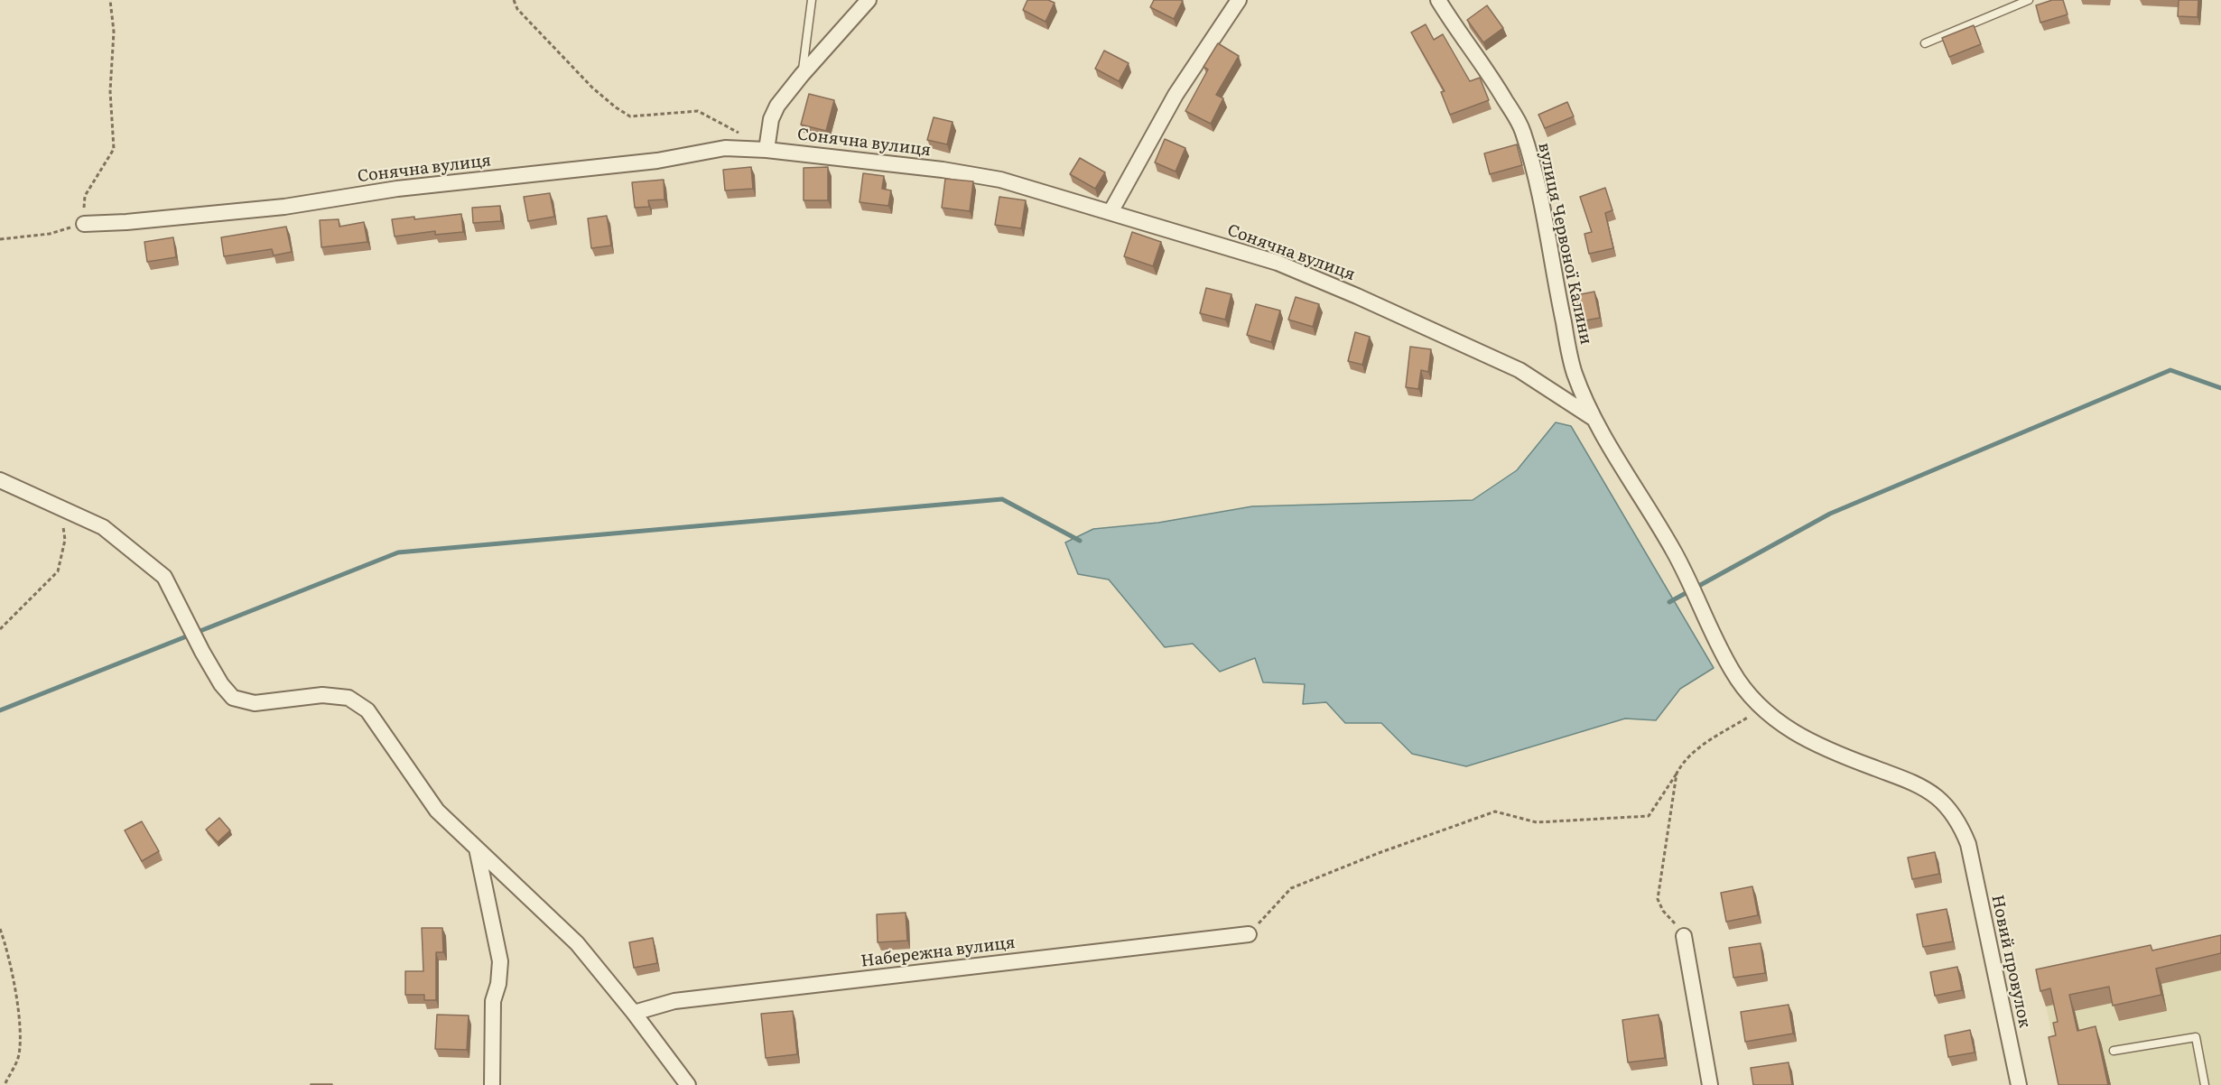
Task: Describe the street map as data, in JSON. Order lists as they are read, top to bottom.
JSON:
{
  "streets": {
    "street": [
      "Сонячна вулиця",
      "вулиця Червоної Калини",
      "Набережна вулиця",
      "Новий провулок"
    ]
  },
  "crossings": [
    ["Сонячна вулиця", "вулиця Червоної Калини"],
    ["вулиця Червоної Калини", "Новий провулок"]
  ]
}
